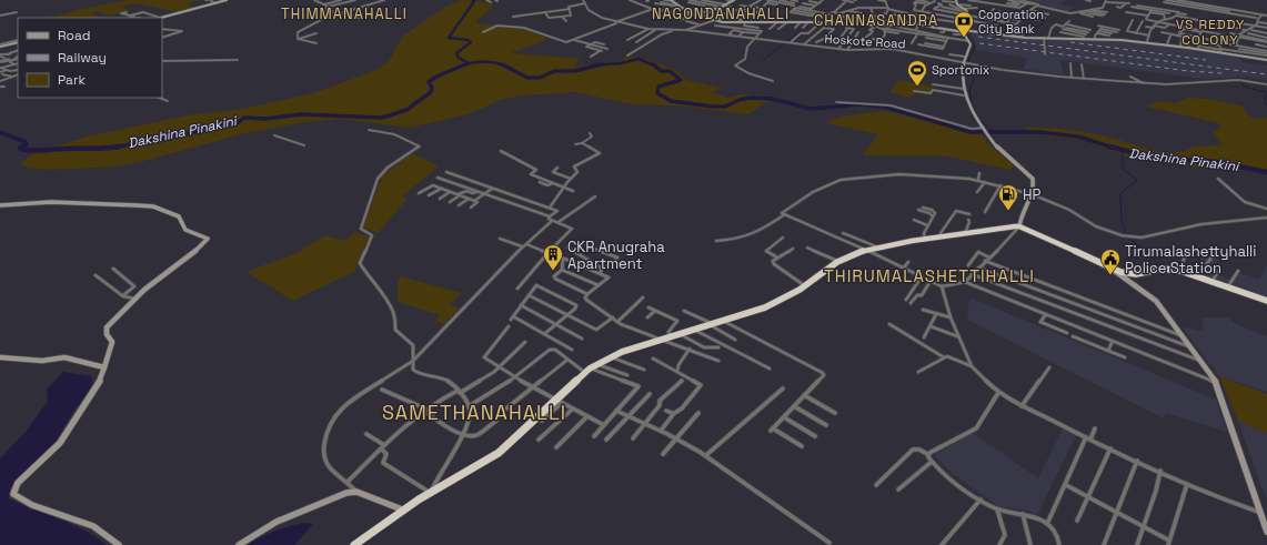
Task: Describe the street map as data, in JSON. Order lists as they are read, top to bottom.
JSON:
{
  "streets": {
    "street": ["Hoskote Road"]
  },
  "districts": [
    "THIMMANAHALLI",
    "NAGONDANAHALLI",
    "CHANNASANDRA",
    "VS REDDY COLONY",
    "THIRUMALASHETTIHALLI",
    "SAMETHANAHALLI"
  ],
  "water": ["Dakshina Pinakini"],
  "places": {
    "bank": ["Coporation City Bank"],
    "sports": ["Sportonix"],
    "fuel station": ["HP"],
    "building": ["CKR Anugraha Apartment"],
    "public building": ["Tirumalashettyhalli Police Station"]
  },
  "legend": ["Road", "Railway", "Park"]
}
